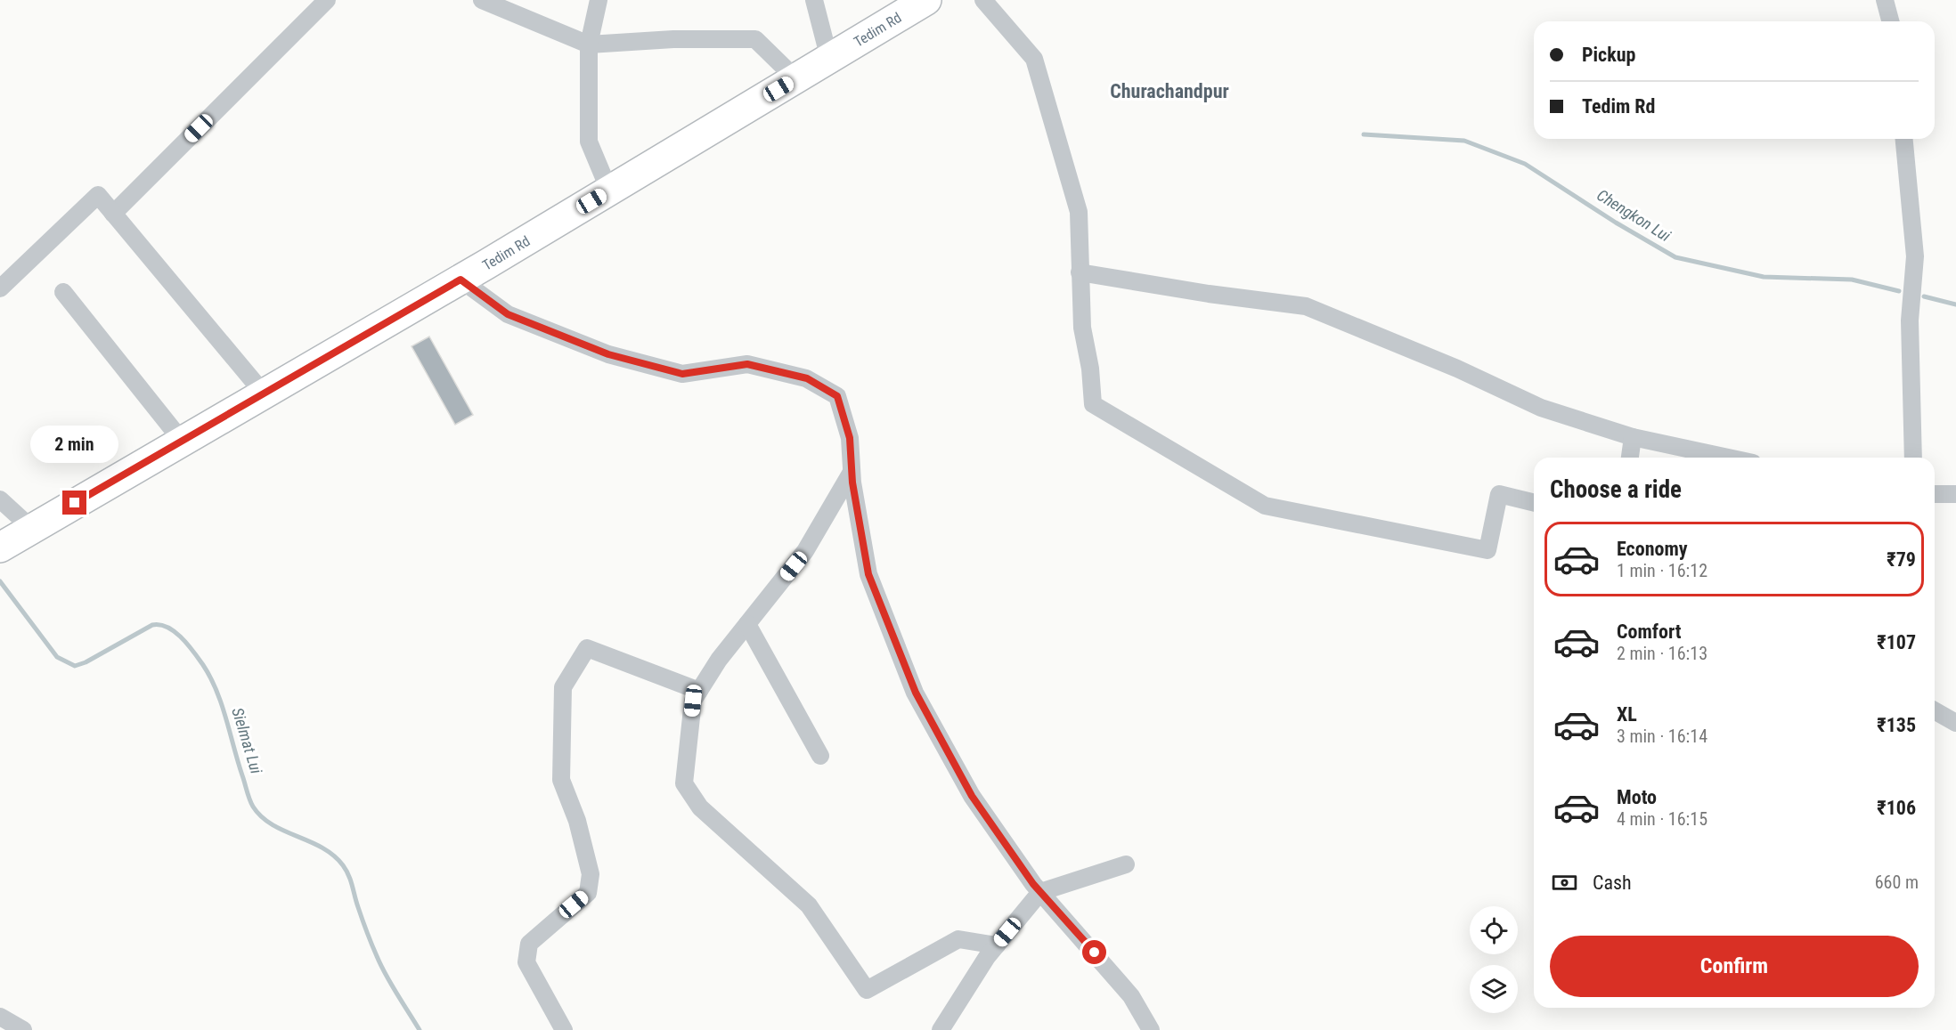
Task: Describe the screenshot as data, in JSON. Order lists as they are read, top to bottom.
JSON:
{
  "streets": {
    "highway": ["Tedim Rd"]
  },
  "districts": ["Churachandpur"],
  "water": ["Chengkon Lui", "Sielmat Lui"],
  "page": {
    "banner": ["Pickup", "Tedim Rd"],
    "bubble": "2 min",
    "heading": "Choose a ride",
    "list": [
      {
        "name": "Economy",
        "note": "1 min · 16:12",
        "value": "₹79"
      },
      {
        "name": "Comfort",
        "note": "2 min · 16:13",
        "value": "₹107"
      },
      {
        "name": "XL",
        "note": "3 min · 16:14",
        "value": "₹135"
      },
      {
        "name": "Moto",
        "note": "4 min · 16:15",
        "value": "₹106"
      }
    ],
    "pay": ["Cash", "660 m"],
    "buttons": "Confirm"
  }
}
